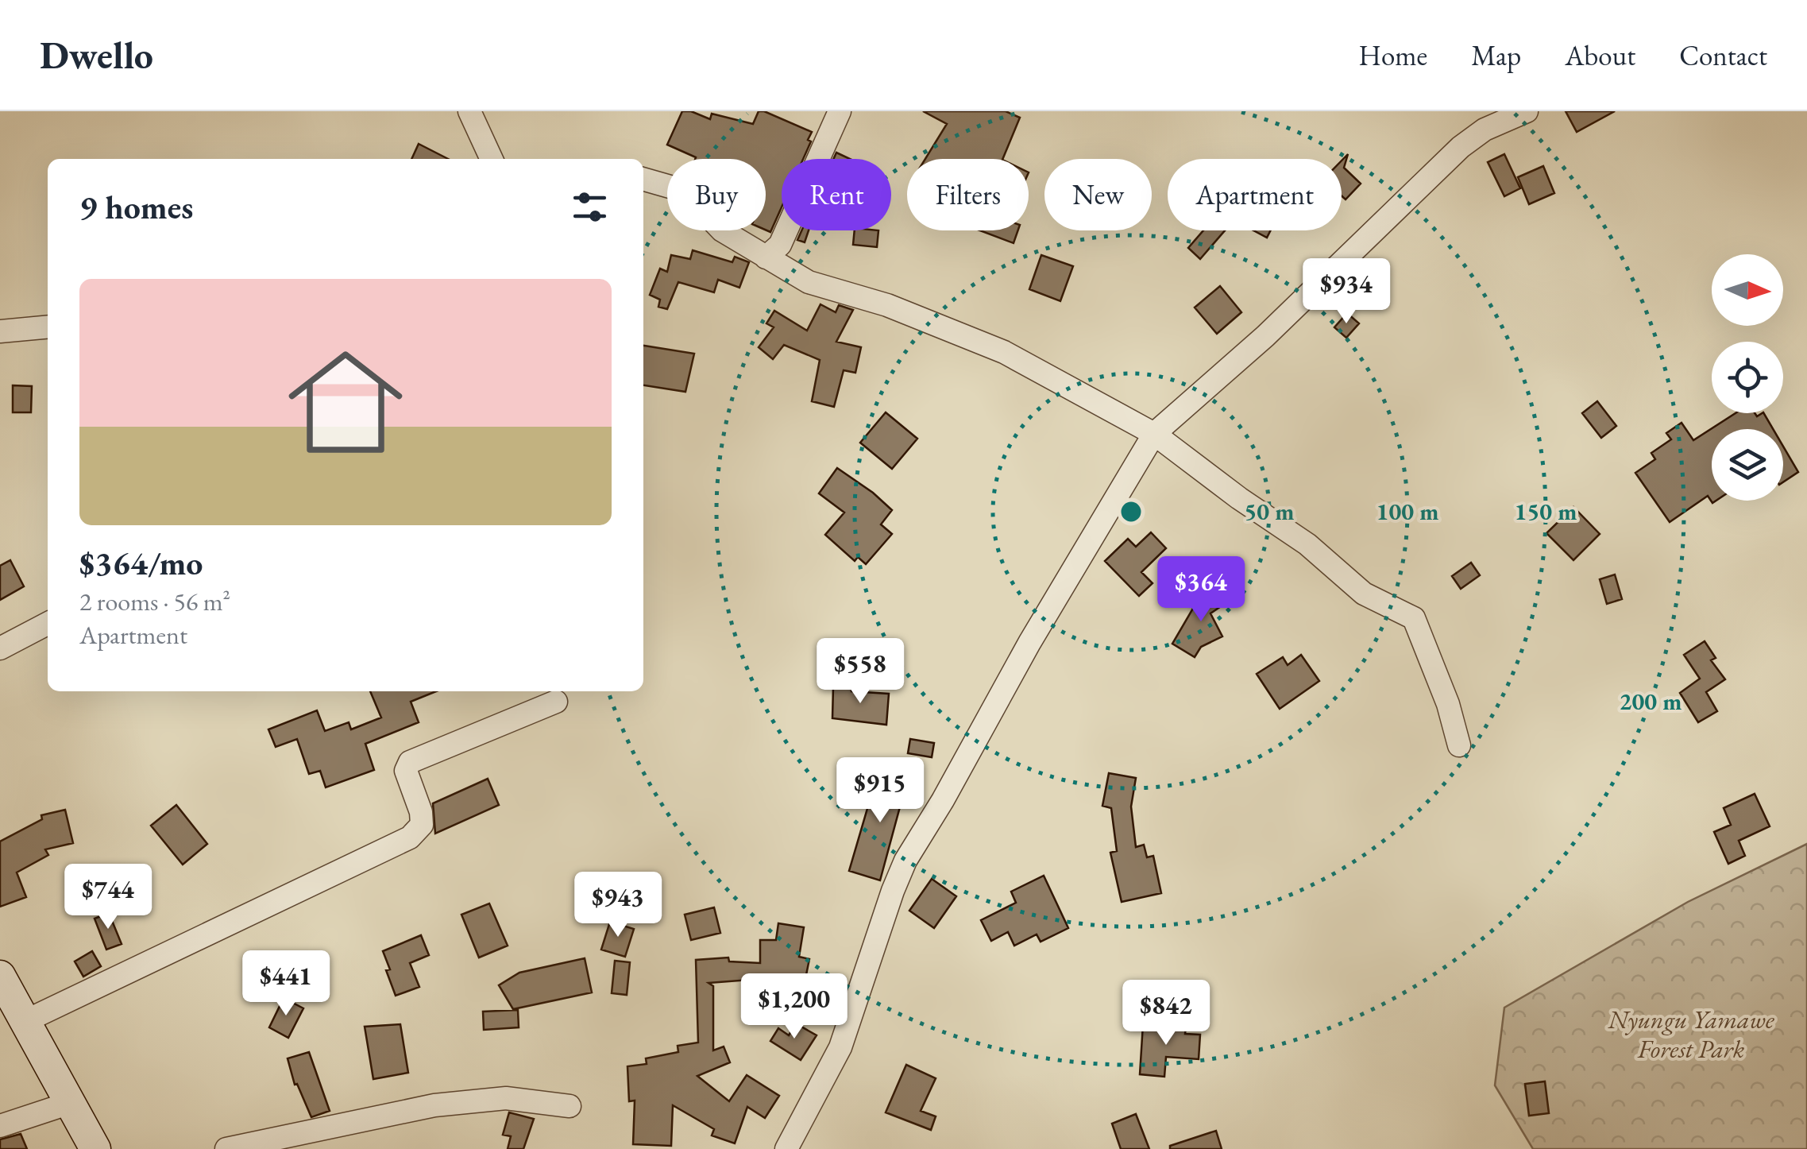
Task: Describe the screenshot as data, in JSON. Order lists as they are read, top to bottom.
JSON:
{
  "parks": ["Nyungu Yamawe Forest Park"],
  "north": "right",
  "page": {
    "header": "Dwello",
    "nav": [
      "Home",
      "Map",
      "About",
      "Contact"
    ],
    "chip": [
      "Buy",
      "Rent",
      "Filters",
      "New",
      "Apartment"
    ],
    "heading": "9 homes",
    "list": [
      {
        "name": "$364/mo",
        "note": "2 rooms · 56 m² · Apartment"
      }
    ],
    "price": [
      "$934",
      "$364",
      "$558",
      "$915",
      "$744",
      "$943",
      "$441",
      "$1,200",
      "$842"
    ]
  },
  "rings": [
    "50 m",
    "100 m",
    "150 m",
    "200 m"
  ]
}
